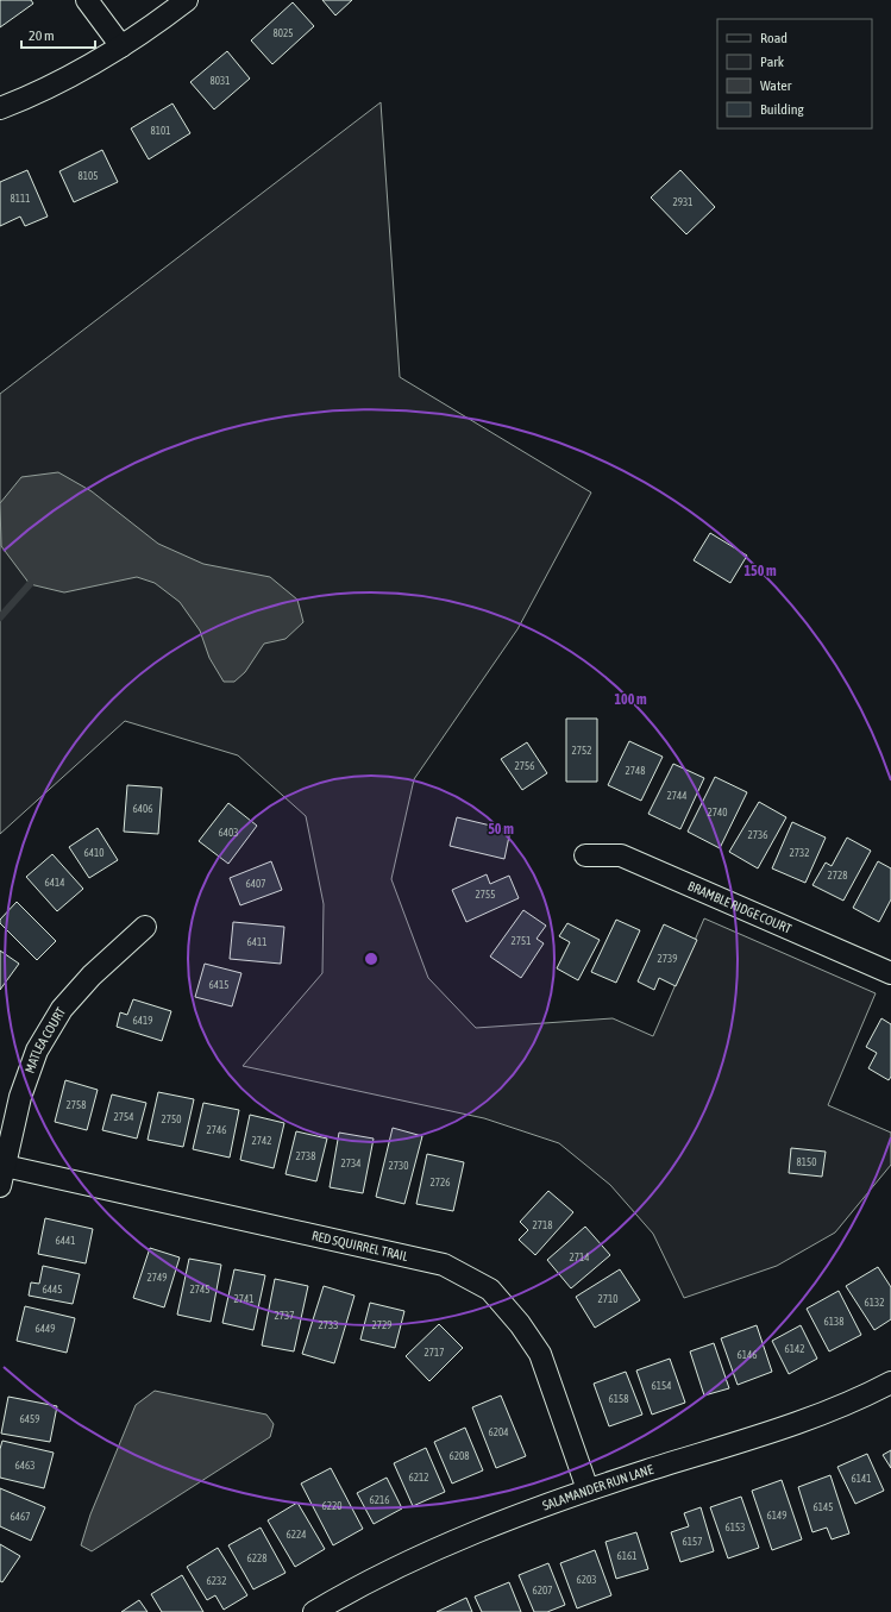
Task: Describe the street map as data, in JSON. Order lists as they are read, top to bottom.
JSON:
{
  "streets": {
    "street": [
      "BRAMBLE RIDGE COURT",
      "MATLEA COURT",
      "RED SQUIRREL TRAIL",
      "SALAMANDER RUN LANE"
    ]
  },
  "crossings": [
    ["MATLEA COURT", "RED SQUIRREL TRAIL"],
    ["RED SQUIRREL TRAIL", "SALAMANDER RUN LANE"]
  ],
  "house_numbers": [
    "8025",
    "8031",
    "8101",
    "8105",
    "8111",
    "2931",
    "2752",
    "2756",
    "2748",
    "2744",
    "6406",
    "2740",
    "6403",
    "2736",
    "6410",
    "2732",
    "2728",
    "6414",
    "6407",
    "2755",
    "2751",
    "6411",
    "2739",
    "6415",
    "6419",
    "2758",
    "2754",
    "2750",
    "2746",
    "2742",
    "2738",
    "8150",
    "2734",
    "2730",
    "2726",
    "2718",
    "6441",
    "2714",
    "2749",
    "6445",
    "2745",
    "2741",
    "2710",
    "6132",
    "2737",
    "6138",
    "2733",
    "2729",
    "6449",
    "6142",
    "2717",
    "6146",
    "6154",
    "6158",
    "6459",
    "6204",
    "6208",
    "6463",
    "6212",
    "6141",
    "6216",
    "6220",
    "6145",
    "6149",
    "6467",
    "6153",
    "6224",
    "6157",
    "6161",
    "6228",
    "6203",
    "6232",
    "6207"
  ],
  "legend": [
    "Road",
    "Park",
    "Water",
    "Building"
  ],
  "scale_bar": "20 m",
  "rings": ["150 m", "100 m", "50 m"]
}
